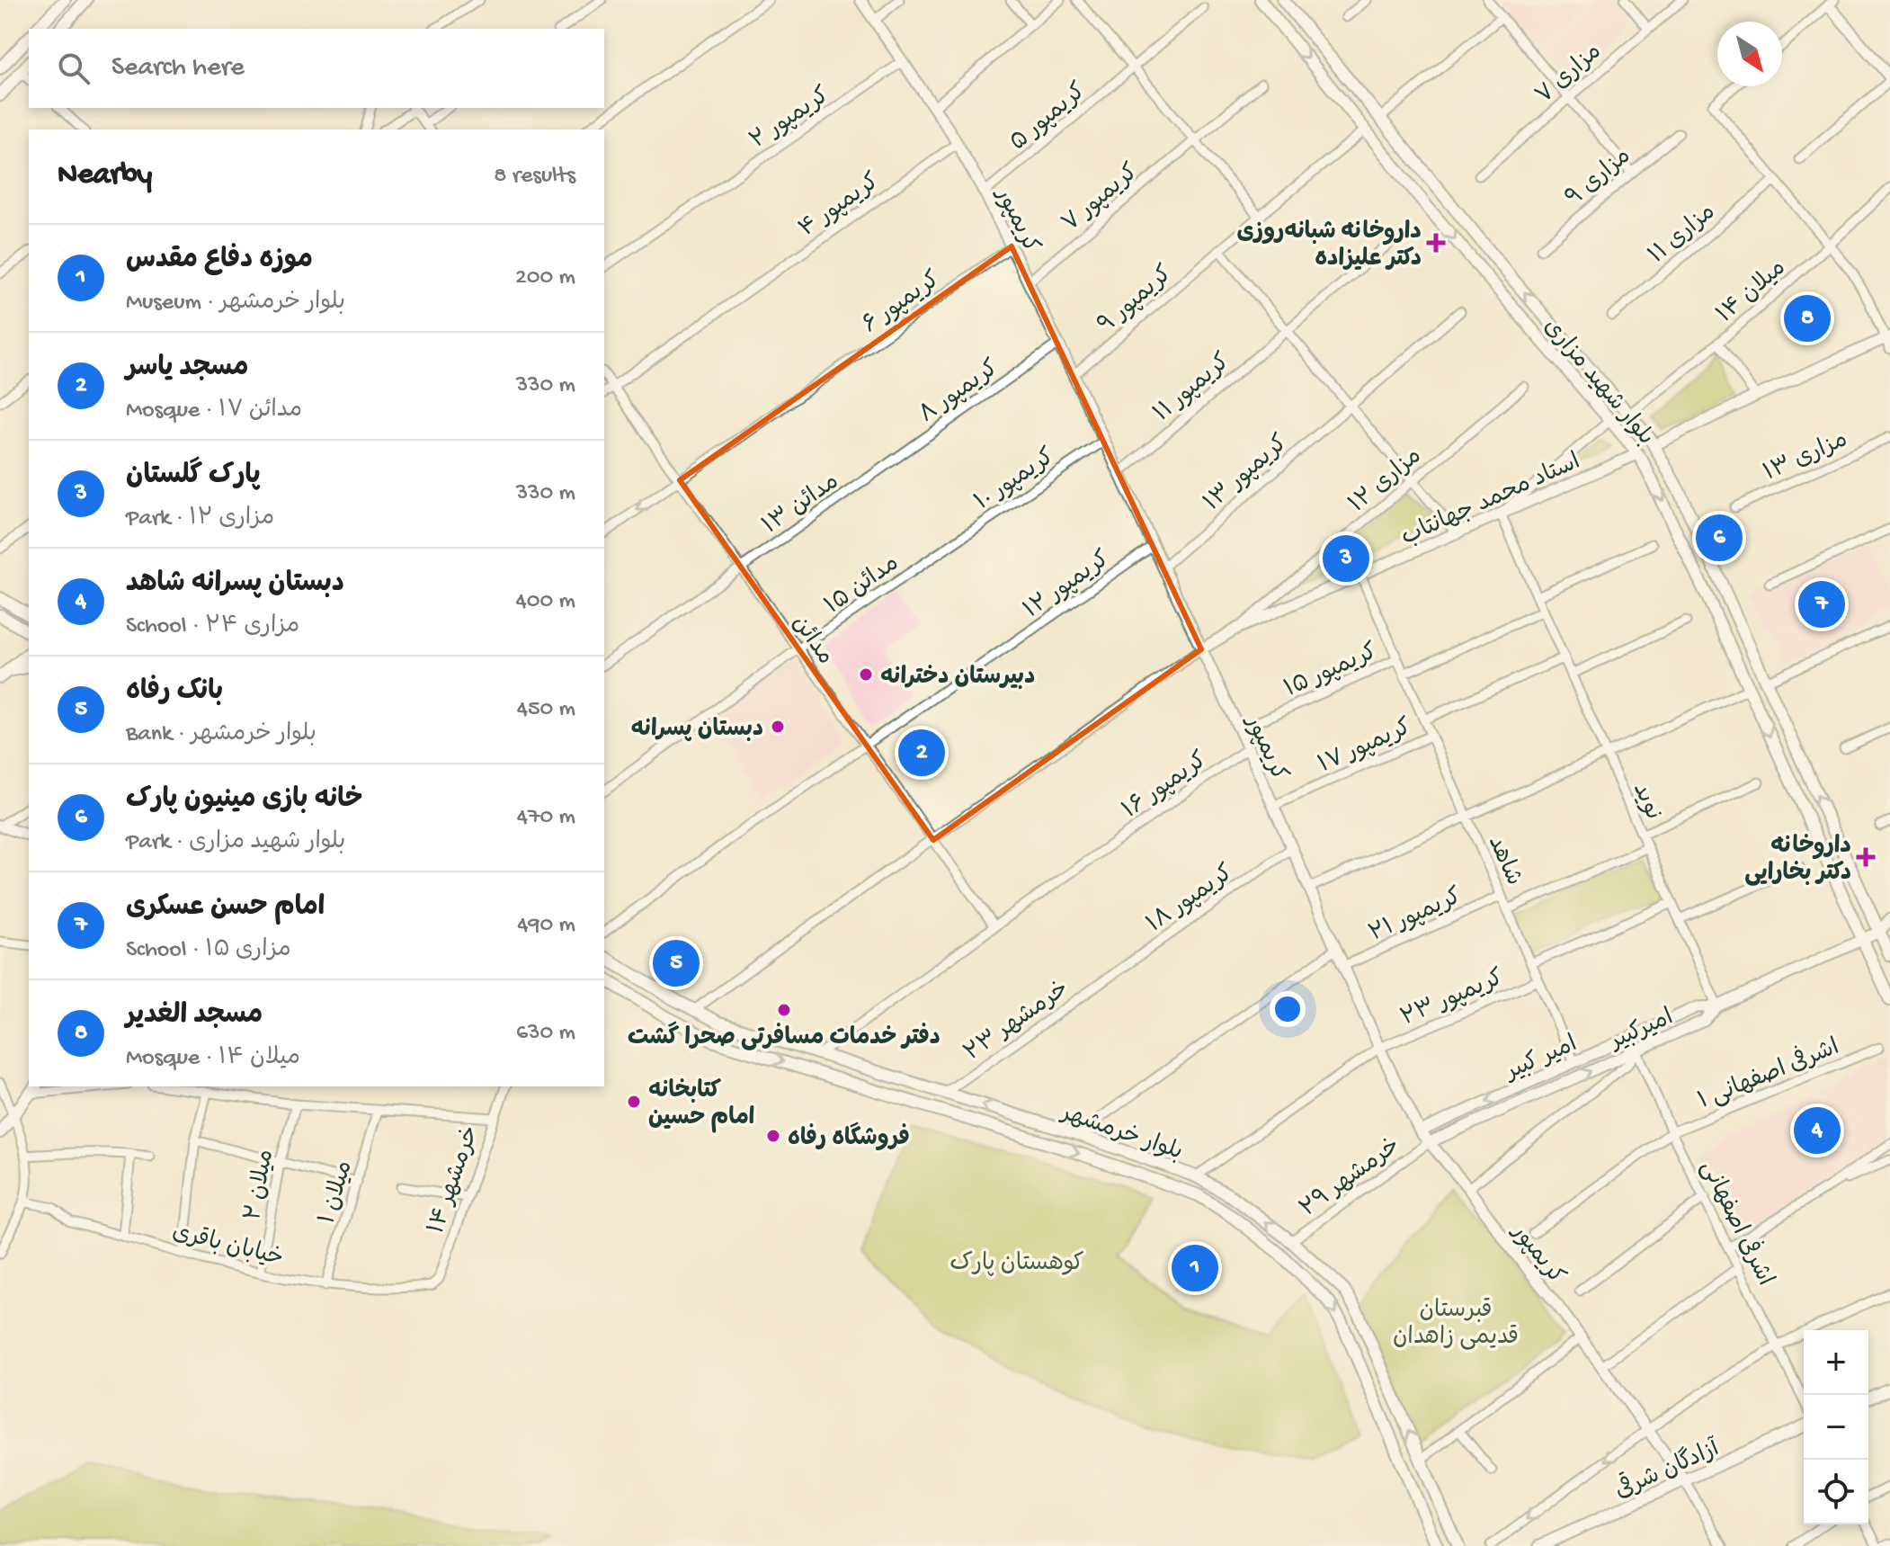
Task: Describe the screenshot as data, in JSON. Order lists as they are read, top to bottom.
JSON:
{
  "streets": {
    "main road": ["بلوار شهید مزاری", "بلوار خرمشهر", "آزادگان شرقی"],
    "street": [
      "مزاری ۷",
      "کریمپور ۵",
      "کریمپور ۲",
      "مزاری ۹",
      "کریمپور ۷",
      "کریمپور ۴",
      "کریمپور",
      "مزاری ۱۱",
      "میلان ۱۴",
      "کریمپور ۹",
      "کریمپور ۶",
      "کریمپور ۱۱",
      "کریمپور ۸",
      "مزاری ۱۳",
      "کریمپور ۱۳",
      "کریمپور ۱۰",
      "مزاری ۱۲",
      "استاد محمد جهانتاب",
      "مدائن ۱۳",
      "مدائن ۱۵",
      "کریمپور ۱۲",
      "مدائن",
      "کریمپور ۱۵",
      "کریمپور ۱۷",
      "کریمپور ۱۶",
      "نوید",
      "شاهد",
      "کریمپور ۱۸",
      "کریمپور ۲۱",
      "کریمپور ۲۳",
      "خرمشهر ۲۳",
      "امیرکبیر",
      "امیر کبیر",
      "اشرفی اصفهانی ۱",
      "خرمشهر ۲۹",
      "خرمشهر ۱۴",
      "میلان ۲",
      "میلان ۱",
      "اشرفی اصفهانی",
      "خیابان باقری"
    ]
  },
  "crossings": [
    ["کریمپور ۵", "کریمپور"],
    ["کریمپور ۲", "کریمپور"],
    ["کریمپور ۷", "کریمپور"],
    ["کریمپور ۴", "کریمپور"],
    ["کریمپور ۴", "مدائن"],
    ["کریمپور", "کریمپور ۹"],
    ["کریمپور", "کریمپور ۶"],
    ["کریمپور", "کریمپور ۱۱"],
    ["کریمپور", "کریمپور ۸"],
    ["کریمپور", "کریمپور ۱۳"],
    ["کریمپور", "کریمپور ۱۰"],
    ["کریمپور", "استاد محمد جهانتاب"],
    ["کریمپور", "کریمپور ۱۲"],
    ["کریمپور", "کریمپور ۱۵"],
    ["کریمپور", "کریمپور ۱۷"],
    ["کریمپور", "کریمپور ۱۶"],
    ["کریمپور", "کریمپور ۱۸"],
    ["کریمپور", "کریمپور ۲۱"],
    ["کریمپور", "کریمپور ۲۳"],
    ["کریمپور", "امیرکبیر"],
    ["کریمپور", "امیر کبیر"],
    ["کریمپور", "خرمشهر ۲۹"],
    ["کریمپور", "آزادگان شرقی"],
    ["میلان ۱۴", "بلوار شهید مزاری"],
    ["کریمپور ۹", "بلوار شهید مزاری"],
    ["کریمپور ۶", "مدائن"],
    ["بلوار شهید مزاری", "استاد محمد جهانتاب"],
    ["بلوار شهید مزاری", "امیرکبیر"],
    ["کریمپور ۸", "مدائن ۱۳"],
    ["کریمپور ۱۰", "مدائن ۱۵"],
    ["مزاری ۱۲", "استاد محمد جهانتاب"],
    ["استاد محمد جهانتاب", "نوید"],
    ["استاد محمد جهانتاب", "شاهد"],
    ["مدائن ۱۳", "مدائن"],
    ["مدائن ۱۵", "مدائن"],
    ["کریمپور ۱۲", "مدائن"],
    ["مدائن", "کریمپور ۱۶"],
    ["کریمپور ۱۵", "شاهد"],
    ["کریمپور ۱۷", "شاهد"],
    ["کریمپور ۱۶", "بلوار خرمشهر"],
    ["نوید", "امیرکبیر"],
    ["نوید", "امیر کبیر"],
    ["شاهد", "کریمپور ۲۱"],
    ["شاهد", "کریمپور ۲۳"],
    ["شاهد", "امیر کبیر"],
    ["کریمپور ۱۸", "خرمشهر ۲۳"],
    ["کریمپور ۲۳", "بلوار خرمشهر"],
    ["خرمشهر ۲۳", "بلوار خرمشهر"],
    ["امیرکبیر", "امیر کبیر"],
    ["امیرکبیر", "خرمشهر ۲۹"],
    ["امیرکبیر", "اشرفی اصفهانی"],
    ["اشرفی اصفهانی ۱", "اشرفی اصفهانی"],
    ["بلوار خرمشهر", "خرمشهر ۲۹"],
    ["خرمشهر ۱۴", "خیابان باقری"],
    ["میلان ۲", "خیابان باقری"],
    ["میلان ۱", "خیابان باقری"]
  ],
  "parks": ["کوهستان پارک", "قبرستان قدیمی زاهدان"],
  "places": {
    "health": ["داروخانه شبانه‌روزی دکتر علیزاده", "داروخانه دکتر بخارایی"],
    "other": [
      "دبیرستان دخترانه",
      "دبستان پسرانه",
      "دفتر خدمات مسافرتی صحرا گشت",
      "کتابخانه امام حسین",
      "فروشگاه رفاه"
    ]
  },
  "north": "bottom right",
  "page": {
    "search": "Search here",
    "heading": ["Nearby", "8 results"],
    "list": [
      {
        "mark": "1",
        "name": "موزه دفاع مقدس",
        "note": "Museum · بلوار خرمشهر",
        "value": "200 m"
      },
      {
        "mark": "2",
        "name": "مسجد یاسر",
        "note": "Mosque · مدائن ۱۷",
        "value": "330 m"
      },
      {
        "mark": "3",
        "name": "پارک گلستان",
        "note": "Park · مزاری ۱۲",
        "value": "330 m"
      },
      {
        "mark": "4",
        "name": "دبستان پسرانه شاهد",
        "note": "School · مزاری ۲۴",
        "value": "400 m"
      },
      {
        "mark": "5",
        "name": "بانک رفاه",
        "note": "Bank · بلوار خرمشهر",
        "value": "450 m"
      },
      {
        "mark": "6",
        "name": "خانه بازی مینیون پارک",
        "note": "Park · بلوار شهید مزاری",
        "value": "470 m"
      },
      {
        "mark": "7",
        "name": "امام حسن عسکری",
        "note": "School · مزاری ۱۵",
        "value": "490 m"
      },
      {
        "mark": "8",
        "name": "مسجد الغدیر",
        "note": "Mosque · میلان ۱۴",
        "value": "630 m"
      }
    ],
    "pins": [
      "8",
      "6",
      "3",
      "7",
      "2",
      "5",
      "4",
      "1"
    ],
    "map_buttons": ["+", "−"]
  }
}
